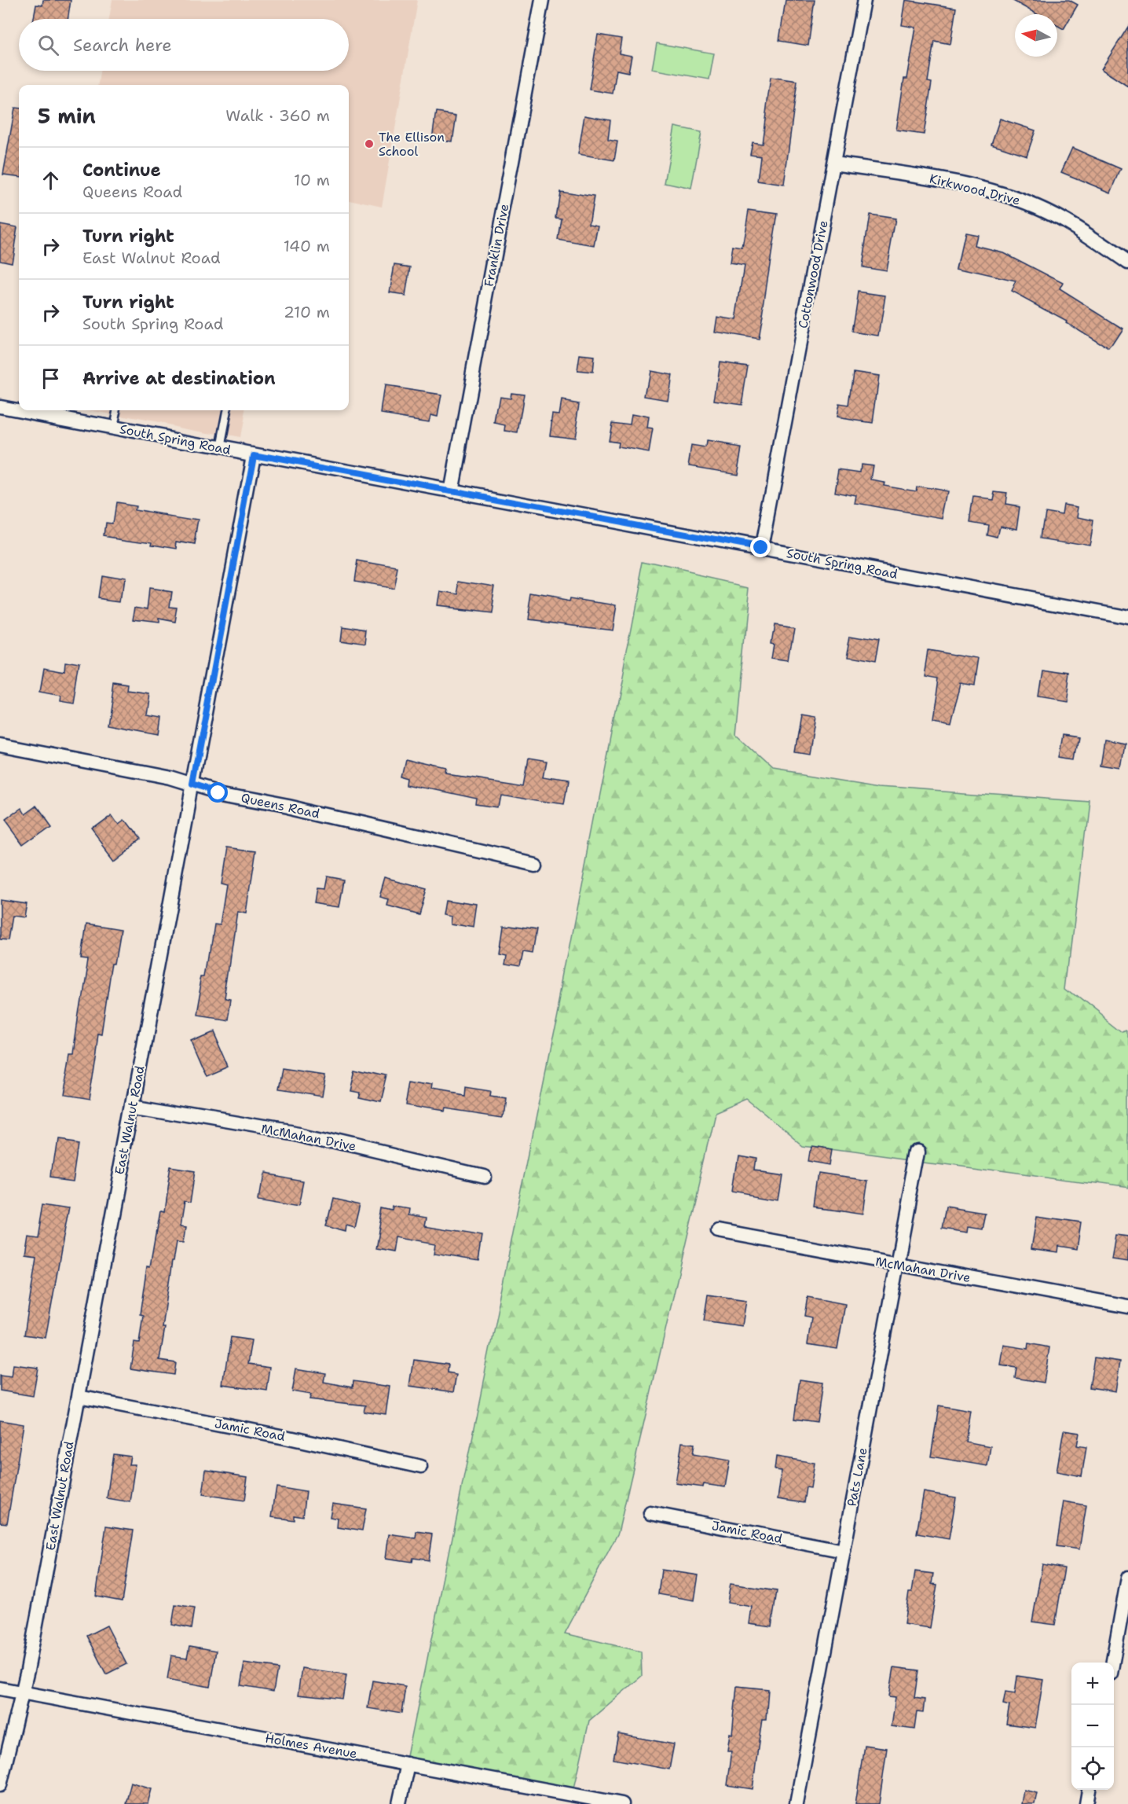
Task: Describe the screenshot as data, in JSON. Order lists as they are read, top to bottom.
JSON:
{
  "streets": {
    "street": [
      "Kirkwood Drive",
      "Franklin Drive",
      "Cottonwood Drive",
      "South Spring Road",
      "Queens Road",
      "East Walnut Road",
      "McMahan Drive",
      "Jamic Road",
      "Pats Lane",
      "Holmes Avenue"
    ]
  },
  "crossings": [
    ["Kirkwood Drive", "Cottonwood Drive"],
    ["Franklin Drive", "South Spring Road"],
    ["Cottonwood Drive", "South Spring Road"],
    ["South Spring Road", "East Walnut Road"],
    ["Queens Road", "East Walnut Road"],
    ["East Walnut Road", "McMahan Drive"],
    ["East Walnut Road", "Jamic Road"],
    ["East Walnut Road", "Holmes Avenue"],
    ["McMahan Drive", "Pats Lane"],
    ["Jamic Road", "Pats Lane"]
  ],
  "places": ["The Ellison School"],
  "north": "left",
  "page": {
    "search": "Search here",
    "heading": ["5 min", "Walk · 360 m"],
    "list": [
      ["Continue", "Queens Road", "10 m"],
      ["Turn right", "East Walnut Road", "140 m"],
      ["Turn right", "South Spring Road", "210 m"],
      "Arrive at destination"
    ],
    "map_buttons": ["+", "−"]
  }
}
